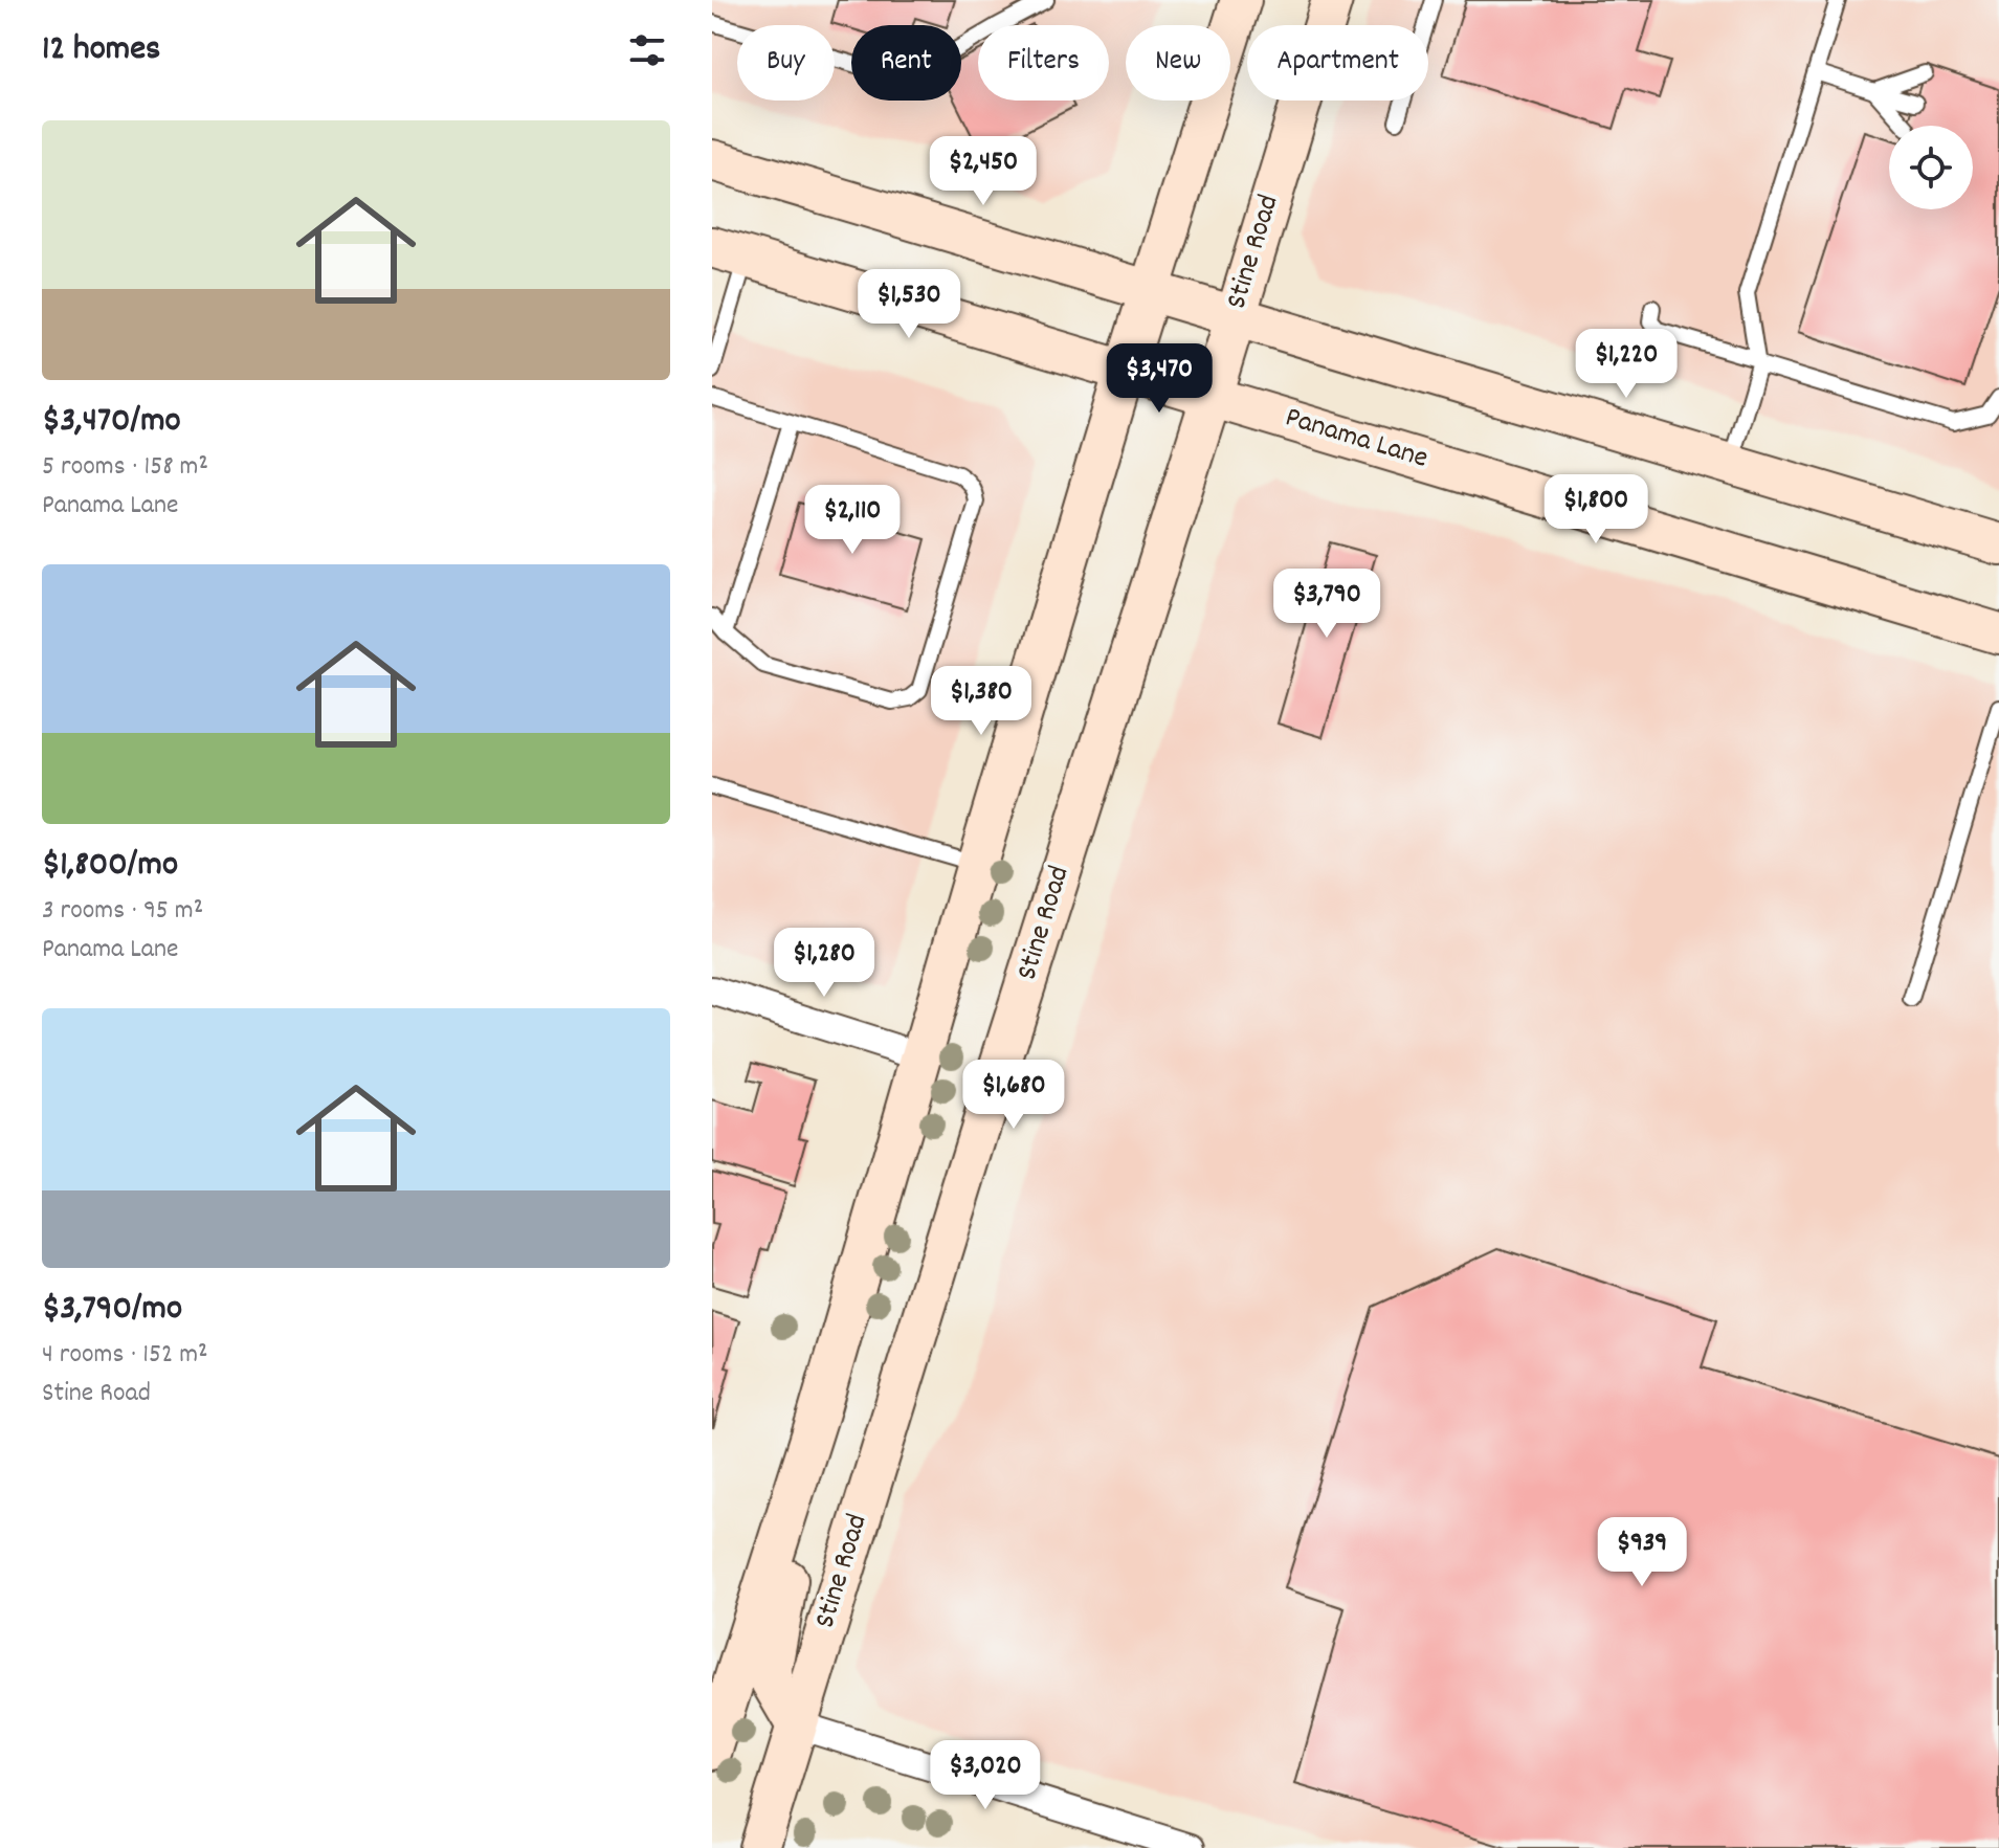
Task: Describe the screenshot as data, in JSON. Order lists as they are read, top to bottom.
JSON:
{
  "streets": {
    "main road": ["Stine Road", "Panama Lane"]
  },
  "crossings": [
    ["Stine Road", "Panama Lane"]
  ],
  "page": {
    "heading": "12 homes",
    "chip": [
      "Buy",
      "Rent",
      "Filters",
      "New",
      "Apartment"
    ],
    "list": [
      {
        "name": "$3,470/mo",
        "note": "5 rooms · 158 m² · Panama Lane"
      },
      {
        "name": "$1,800/mo",
        "note": "3 rooms · 95 m² · Panama Lane"
      },
      {
        "name": "$3,790/mo",
        "note": "4 rooms · 152 m² · Stine Road"
      }
    ],
    "price": [
      "$2,450",
      "$1,530",
      "$1,220",
      "$3,470",
      "$1,800",
      "$2,110",
      "$3,790",
      "$1,380",
      "$1,280",
      "$1,680",
      "$939",
      "$3,020"
    ]
  }
}
